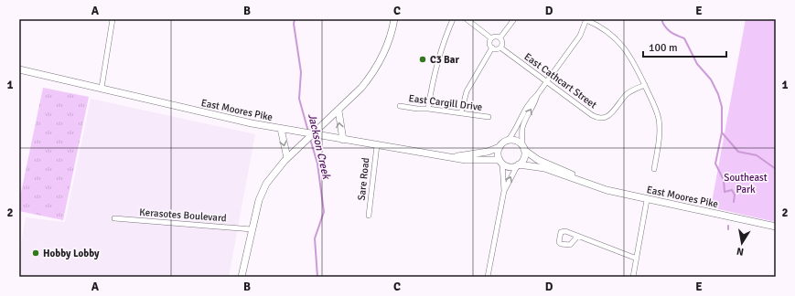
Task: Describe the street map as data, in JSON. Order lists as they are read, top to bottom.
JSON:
{
  "streets": {
    "main road": ["East Moores Pike"],
    "street": [
      "East Cathcart Street",
      "East Cargill Drive",
      "Sare Road",
      "Kerasotes Boulevard"
    ]
  },
  "crossings": [
    ["East Moores Pike", "Sare Road"]
  ],
  "water": ["Jackson Creek"],
  "parks": ["Southeast Park"],
  "places": ["C3 Bar", "Hobby Lobby"],
  "scale_bar": "100 m",
  "north": "bottom",
  "grid": {
    "columns": [
      "A",
      "B",
      "C",
      "D",
      "E"
    ],
    "rows": ["1", "2"]
  }
}
